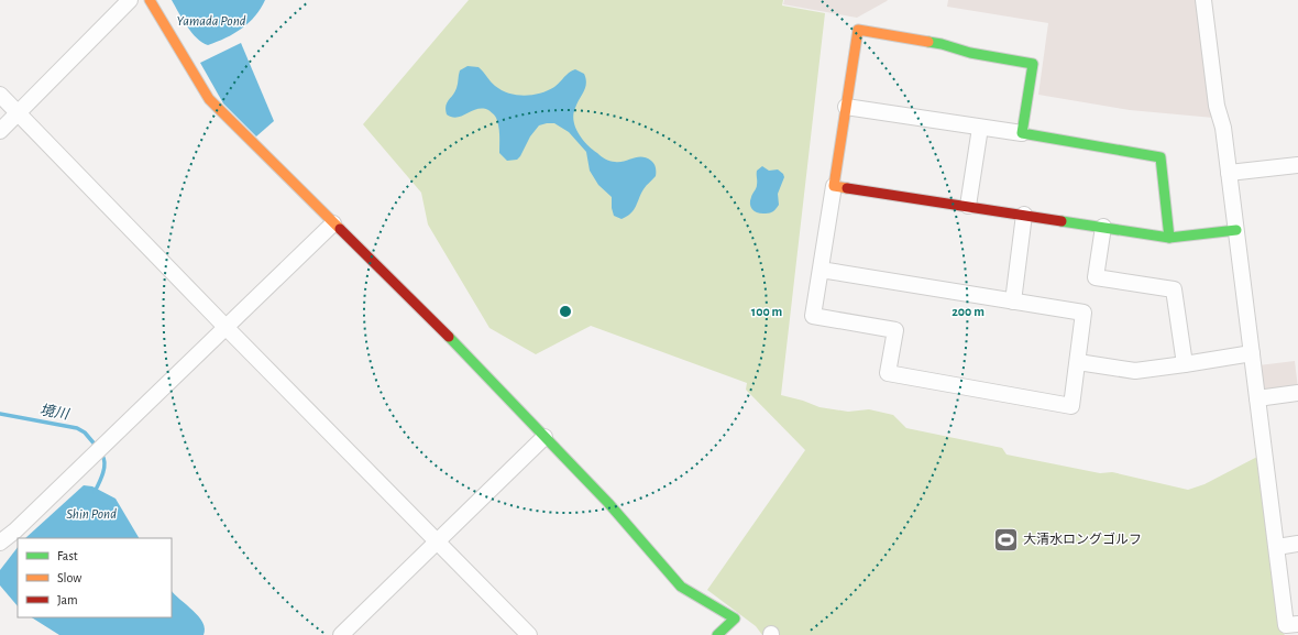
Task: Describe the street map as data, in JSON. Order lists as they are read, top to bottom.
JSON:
{
  "water": ["Yamada Pond", "境川", "Shin Pond"],
  "places": {
    "sports": ["大清水ロングゴルフ"]
  },
  "legend": ["Fast", "Slow", "Jam"],
  "rings": ["100 m", "200 m"]
}
